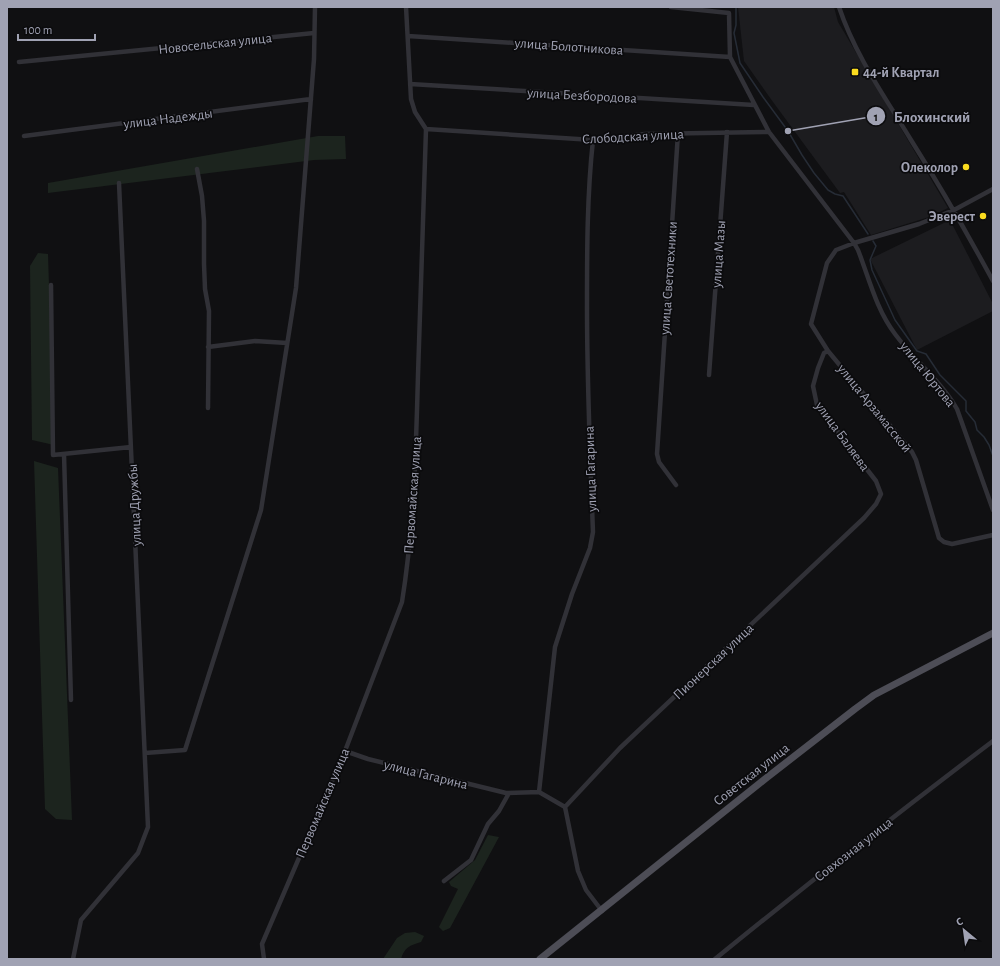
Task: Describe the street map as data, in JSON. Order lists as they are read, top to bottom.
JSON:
{
  "streets": {
    "main road": ["Советская улица"],
    "street": [
      "Новосельская улица",
      "улица Болотникова",
      "улица Безбородова",
      "улица Надежды",
      "Слободская улица",
      "улица Мазы",
      "улица Светотехники",
      "улица Юртова",
      "улица Арзамасской",
      "улица Баляева",
      "улица Гагарина",
      "Первомайская улица",
      "улица Дружбы",
      "Пионерская улица",
      "Совхозная улица"
    ]
  },
  "crossings": [
    ["улица Болотникова", "улица Юртова"],
    ["улица Безбородова", "улица Юртова"],
    ["Слободская улица", "улица Мазы"],
    ["Слободская улица", "улица Светотехники"],
    ["Слободская улица", "улица Юртова"],
    ["Слободская улица", "улица Гагарина"],
    ["Слободская улица", "Первомайская улица"],
    ["улица Юртова", "улица Арзамасской"],
    ["улица Арзамасской", "улица Баляева"],
    ["улица Баляева", "Пионерская улица"],
    ["улица Гагарина", "Первомайская улица"]
  ],
  "places": {
    "transit": ["44-й Квартал"],
    "other": ["Блохинский", "Олеколор", "Эверест"]
  },
  "scale_bar": "100 m",
  "north": "top left"
}
